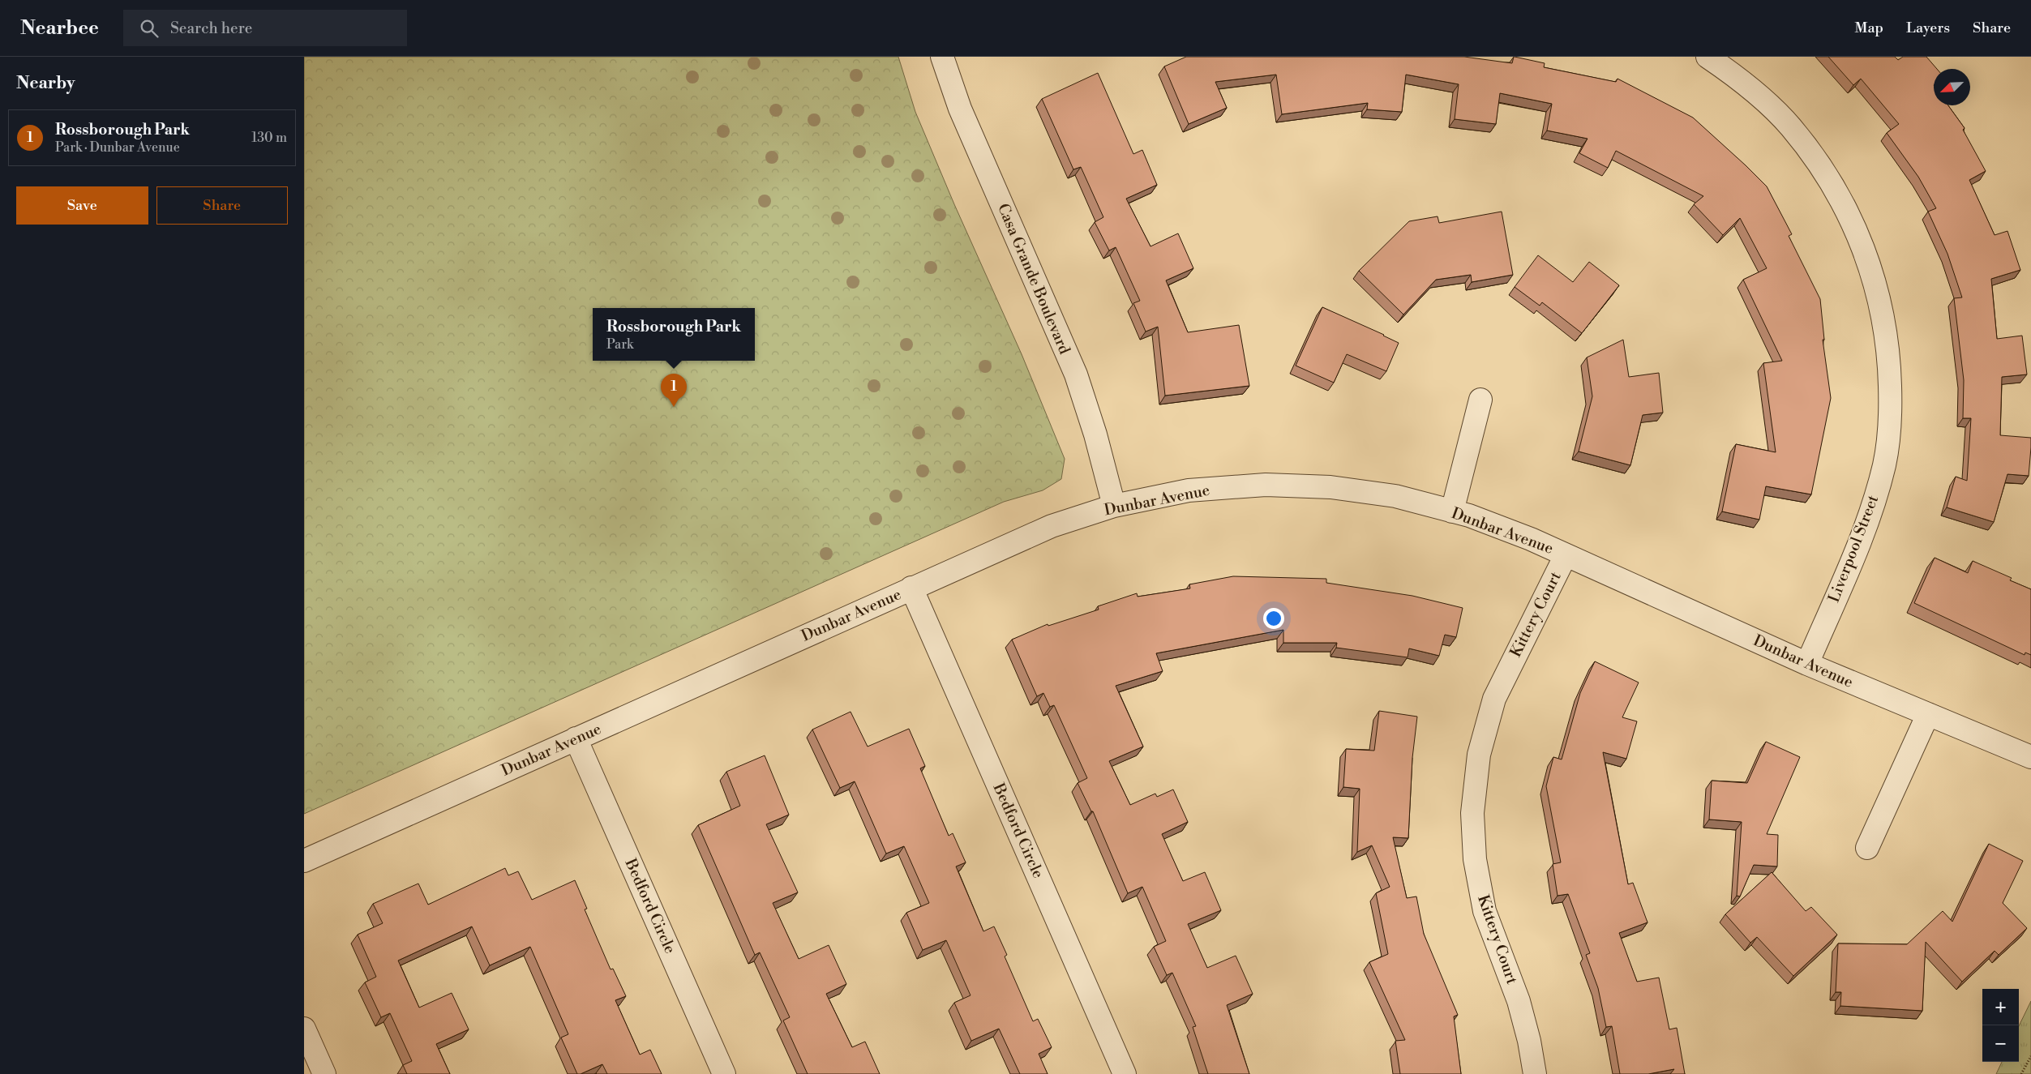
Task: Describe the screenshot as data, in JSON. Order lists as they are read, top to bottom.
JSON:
{
  "streets": {
    "street": [
      "Casa Grande Boulevard",
      "Dunbar Avenue",
      "Liverpool Street",
      "Kittery Court",
      "Bedford Circle"
    ]
  },
  "crossings": [
    ["Casa Grande Boulevard", "Dunbar Avenue"],
    ["Dunbar Avenue", "Liverpool Street"],
    ["Dunbar Avenue", "Kittery Court"],
    ["Dunbar Avenue", "Bedford Circle"]
  ],
  "north": "bottom left",
  "page": {
    "header": "Nearbee",
    "search": "Search here",
    "nav": ["Map", "Layers", "Share"],
    "heading": "Nearby",
    "list": [
      {
        "mark": "1",
        "name": "Rossborough Park",
        "note": "Park · Dunbar Avenue",
        "value": "130 m"
      }
    ],
    "buttons": ["Save", "Share"],
    "popup": ["Rossborough Park", "Park"],
    "pins": "1",
    "map_buttons": ["+", "−"]
  }
}
